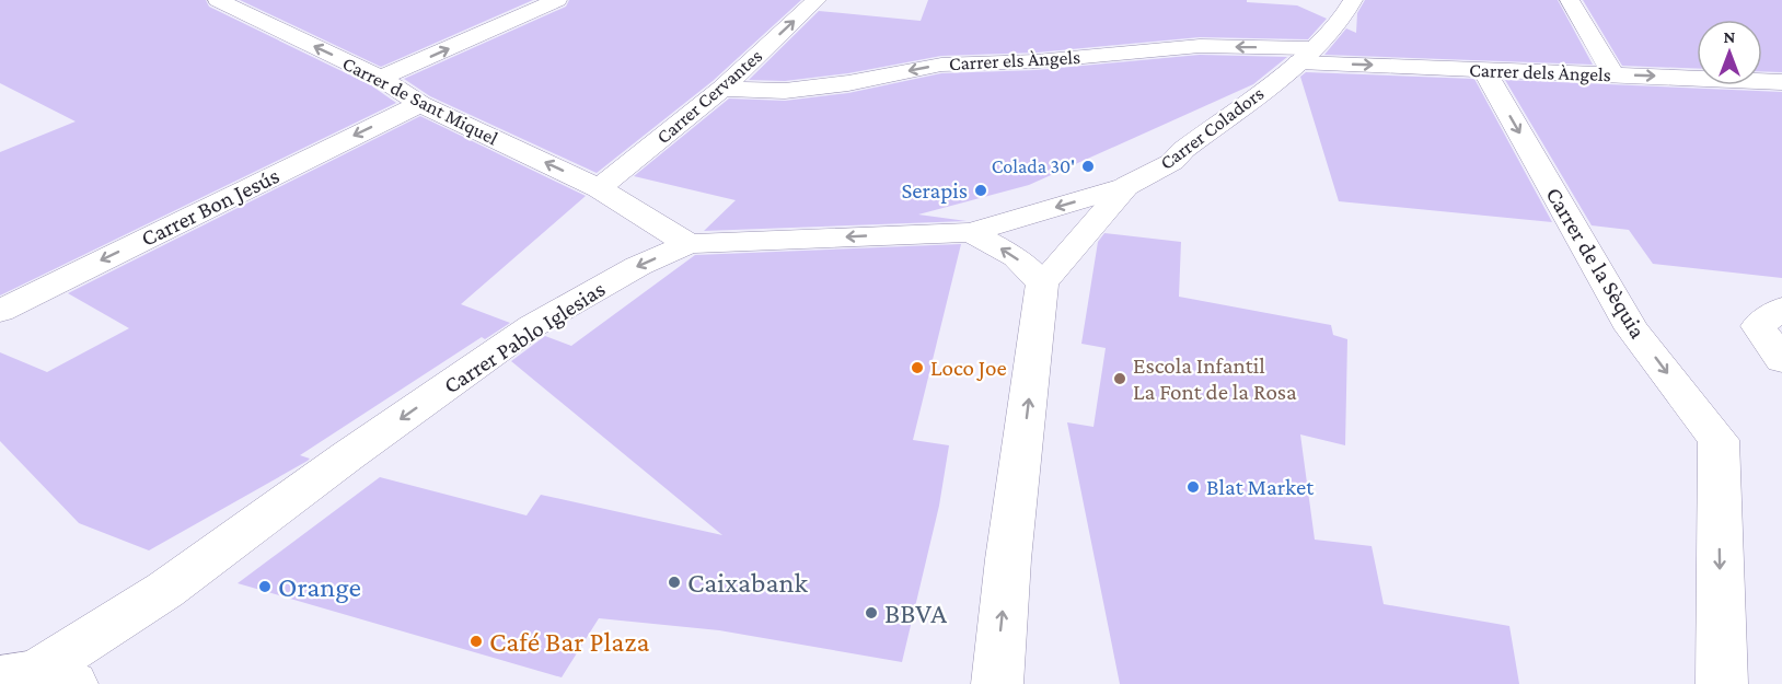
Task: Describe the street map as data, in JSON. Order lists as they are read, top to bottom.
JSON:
{
  "streets": {
    "street": [
      "Carrer els Àngels",
      "Carrer dels Àngels",
      "Carrer Cervantes",
      "Carrer de Sant Miquel",
      "Carrer Coladors",
      "Carrer Bon Jesús",
      "Carrer de la Sèquia",
      "Carrer Pablo Iglesias"
    ]
  },
  "crossings": [
    ["Carrer els Àngels", "Carrer dels Àngels"],
    ["Carrer els Àngels", "Carrer Cervantes"],
    ["Carrer els Àngels", "Carrer Coladors"],
    ["Carrer dels Àngels", "Carrer Coladors"],
    ["Carrer dels Àngels", "Carrer de la Sèquia"],
    ["Carrer Cervantes", "Carrer de Sant Miquel"],
    ["Carrer de Sant Miquel", "Carrer Bon Jesús"],
    ["Carrer de Sant Miquel", "Carrer Pablo Iglesias"],
    ["Carrer Coladors", "Carrer Pablo Iglesias"]
  ],
  "one_way": [
    "Carrer els Àngels",
    "Carrer dels Àngels",
    "Carrer Cervantes",
    "Carrer de Sant Miquel",
    "Carrer Bon Jesús",
    "Carrer de la Sèquia",
    "Carrer Pablo Iglesias"
  ],
  "places": [
    "Colada 30'",
    "Serapis",
    "Loco Joe",
    "Escola Infantil La Font de la Rosa",
    "Blat Market",
    "Caixabank",
    "Orange",
    "BBVA",
    "Café Bar Plaza"
  ],
  "north": "top"
}
